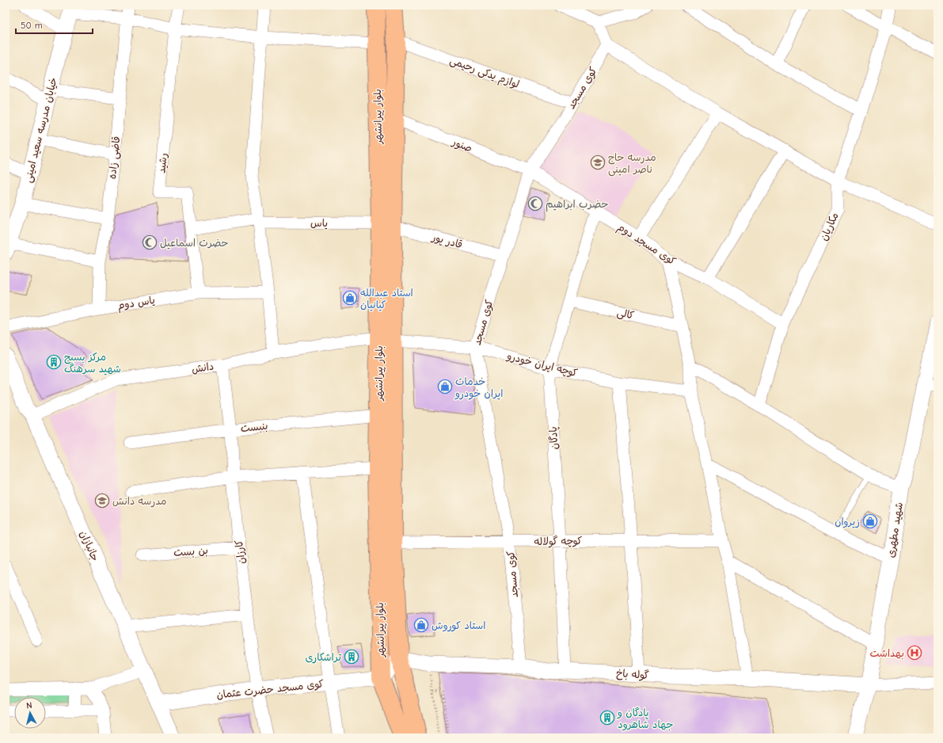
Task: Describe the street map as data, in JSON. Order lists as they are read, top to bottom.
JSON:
{
  "streets": {
    "main road": ["بلوار پیرانشهر"],
    "street": [
      "لوازم یدکی رحیمی",
      "کوی مسجد",
      "خیابان مدرسه سعید امینی",
      "صنور",
      "قاضی زاده",
      "رشید",
      "یاس",
      "مکاریان",
      "قادر پور",
      "کوی مسجد دوم",
      "یاس دوم",
      "کالی",
      "کوچه ایران خودرو",
      "دانش",
      "بنبست",
      "پادگان",
      "شهید مطهری",
      "کوچه گولاله",
      "جانبازان",
      "بن بست",
      "کارزان",
      "گوله باخ",
      "کوی مسجد حضرت عثمان"
    ]
  },
  "crossings": [
    ["لوازم یدکی رحیمی", "کوی مسجد"],
    ["لوازم یدکی رحیمی", "بلوار پیرانشهر"],
    ["کوی مسجد", "صنور"],
    ["کوی مسجد", "قادر پور"],
    ["کوی مسجد", "کوی مسجد دوم"],
    ["کوی مسجد", "کوچه ایران خودرو"],
    ["کوی مسجد", "کوچه گولاله"],
    ["کوی مسجد", "گوله باخ"],
    ["بلوار پیرانشهر", "صنور"],
    ["بلوار پیرانشهر", "یاس"],
    ["بلوار پیرانشهر", "قادر پور"],
    ["بلوار پیرانشهر", "کوچه ایران خودرو"],
    ["بلوار پیرانشهر", "دانش"],
    ["بلوار پیرانشهر", "بنبست"],
    ["بلوار پیرانشهر", "کوچه گولاله"],
    ["بلوار پیرانشهر", "گوله باخ"],
    ["بلوار پیرانشهر", "کوی مسجد حضرت عثمان"],
    ["صنور", "کوی مسجد دوم"],
    ["قاضی زاده", "یاس دوم"],
    ["رشید", "یاس"],
    ["رشید", "یاس دوم"],
    ["یاس", "قادر پور"],
    ["مکاریان", "کوی مسجد دوم"],
    ["کوی مسجد دوم", "پادگان"],
    ["کالی", "پادگان"],
    ["کوچه ایران خودرو", "دانش"],
    ["کوچه ایران خودرو", "پادگان"],
    ["دانش", "جانبازان"],
    ["دانش", "کارزان"],
    ["بنبست", "کارزان"],
    ["پادگان", "کوچه گولاله"],
    ["پادگان", "گوله باخ"],
    ["شهید مطهری", "گوله باخ"],
    ["جانبازان", "کوی مسجد حضرت عثمان"],
    ["بن بست", "کارزان"],
    ["کارزان", "کوی مسجد حضرت عثمان"]
  ],
  "places": {
    "school or university": ["مدرسه حاج ناصر امینی", "مدرسه دانش"],
    "mosque": ["حضرب ابراهیم", "حضرت اسماعیل"],
    "shop": [
      "استاد عبدالله کیانیان",
      "خدمات ایران خودرو",
      "زیروان",
      "استاد کوروش"
    ],
    "building": ["مرکز بسیج شهید سرهنگ", "تراشکاری", "پادگان و جهاد شاهرود"],
    "hospital": ["بهداشت"]
  },
  "scale_bar": "50 m",
  "north": "top"
}
